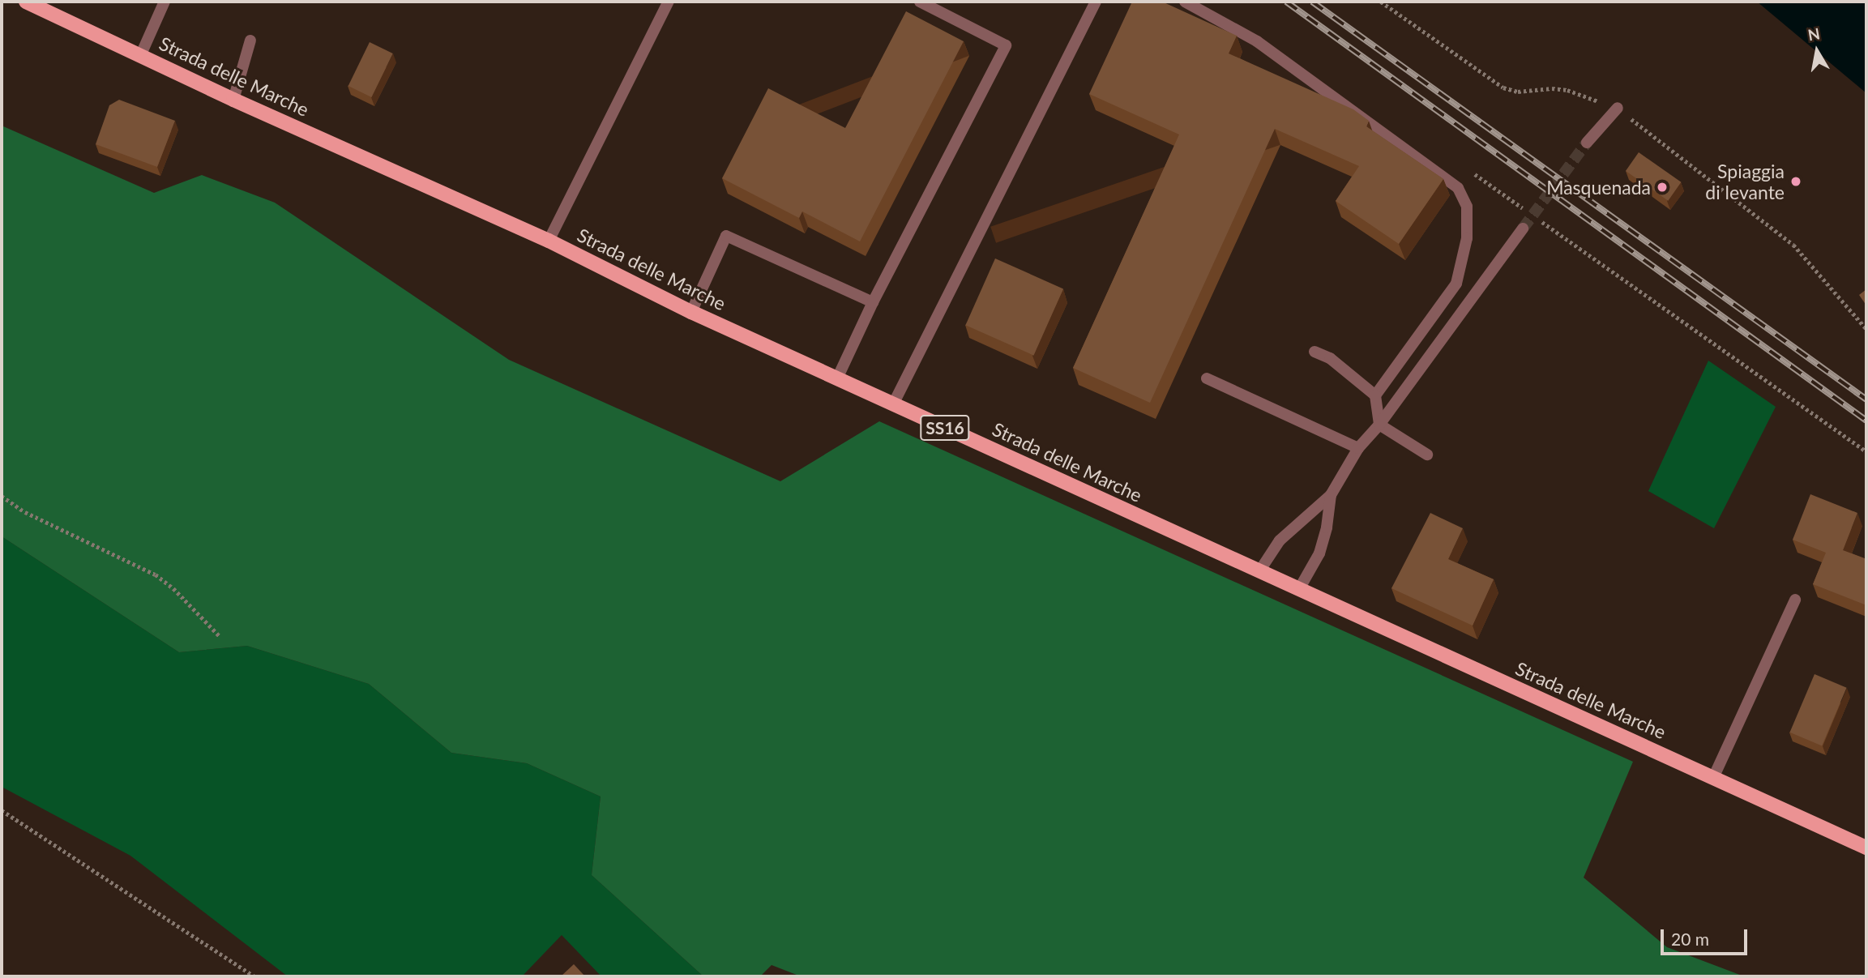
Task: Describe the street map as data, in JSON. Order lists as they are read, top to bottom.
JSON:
{
  "streets": {
    "main road": ["Strada delle Marche", "SS16"]
  },
  "places": ["Spiaggia di levante", "Masquenada"],
  "scale_bar": "20 m",
  "north": "top"
}
